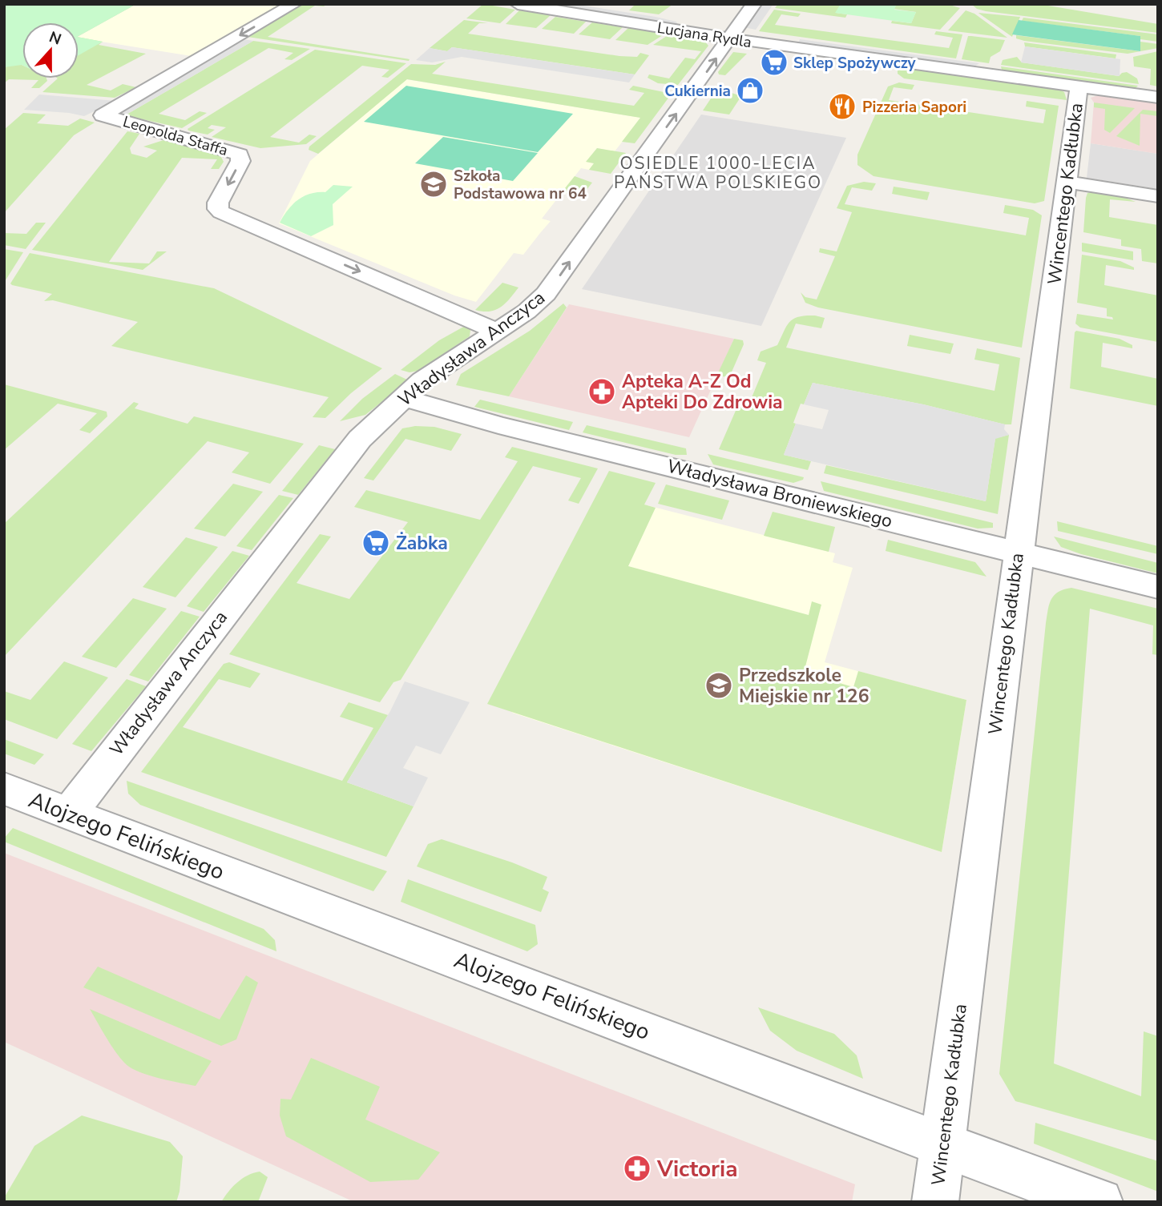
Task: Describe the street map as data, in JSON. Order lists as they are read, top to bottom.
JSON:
{
  "streets": {
    "street": [
      "Lucjana Rydla",
      "Leopolda Staffa",
      "Wincentego Kadłubka",
      "Władysława Anczyca",
      "Władysława Broniewskiego",
      "Alojzego Felińskiego"
    ]
  },
  "crossings": [
    ["Lucjana Rydla", "Wincentego Kadłubka"],
    ["Lucjana Rydla", "Władysława Anczyca"],
    ["Leopolda Staffa", "Władysława Anczyca"],
    ["Wincentego Kadłubka", "Władysława Broniewskiego"],
    ["Wincentego Kadłubka", "Alojzego Felińskiego"],
    ["Władysława Anczyca", "Władysława Broniewskiego"],
    ["Władysława Anczyca", "Alojzego Felińskiego"]
  ],
  "one_way": ["Władysława Anczyca"],
  "districts": ["OSIEDLE 1000-LECIA PAŃSTWA POLSKIEGO"],
  "places": {
    "supermarket": ["Sklep Spożywczy", "Żabka"],
    "shop": ["Cukiernia"],
    "restaurant": ["Pizzeria Sapori"],
    "school or university": ["Szkoła Podstawowa nr 64", "Przedszkole Miejskie nr 126"],
    "pharmacy": ["Apteka A-Z Od Apteki Do Zdrowia", "Victoria"]
  },
  "north": "top"
}
